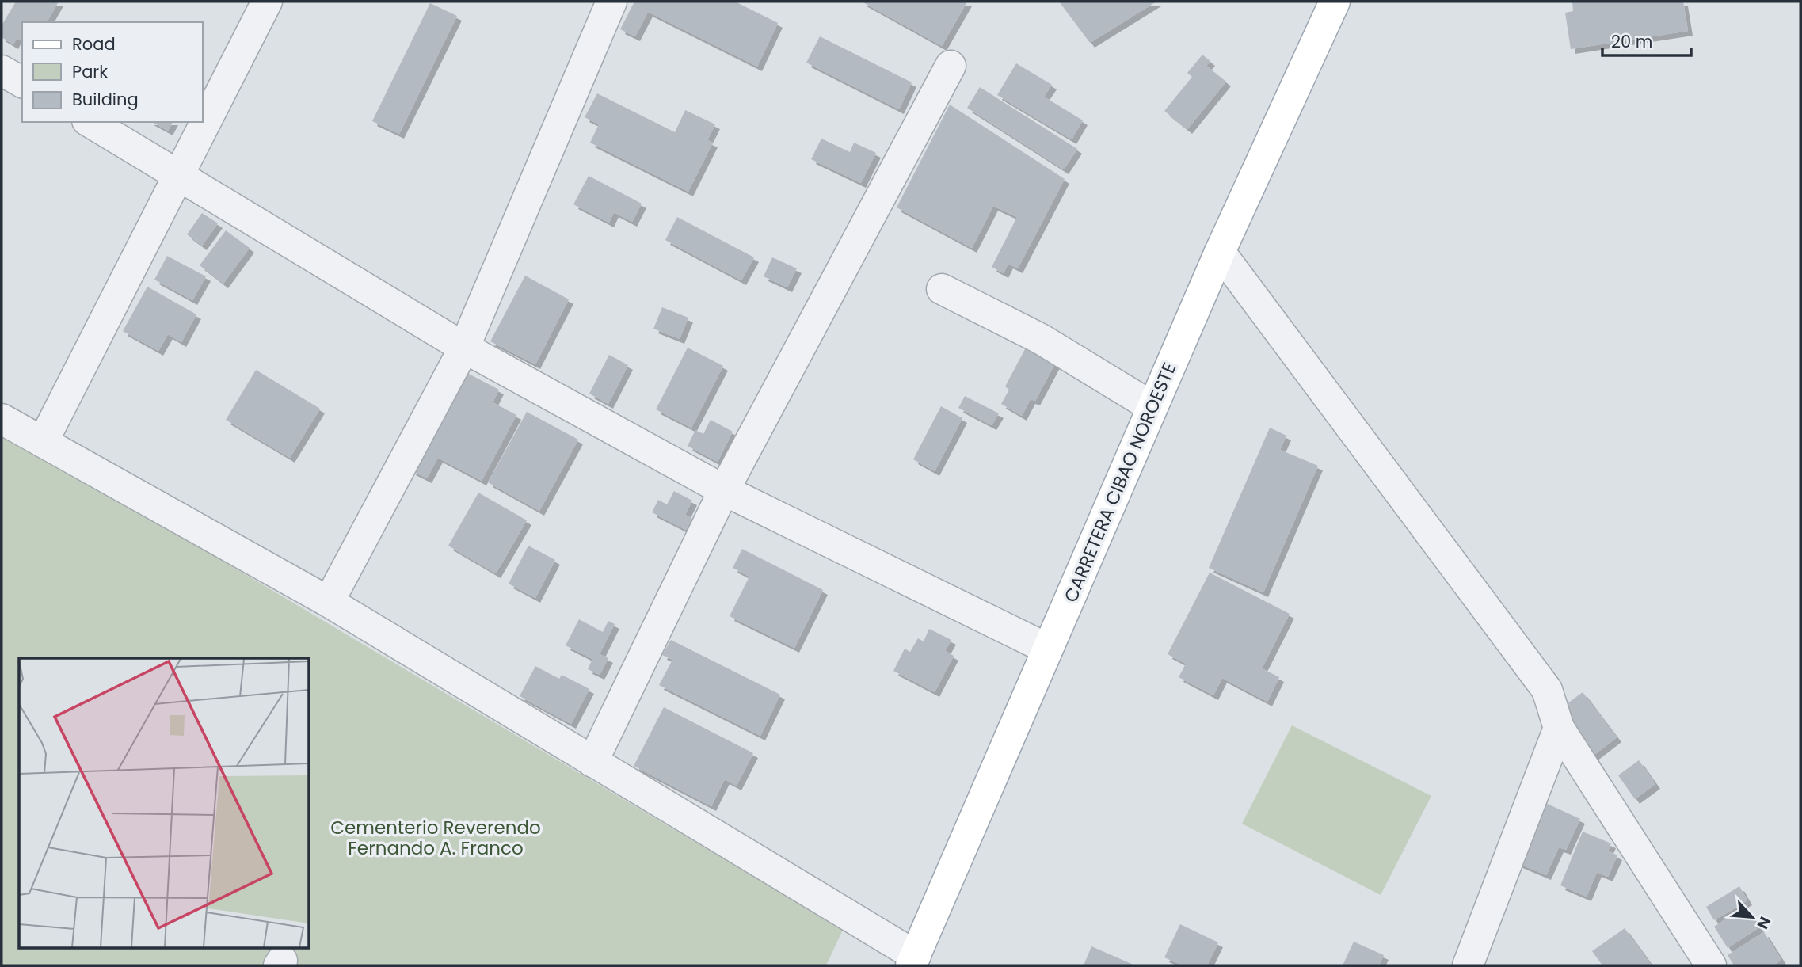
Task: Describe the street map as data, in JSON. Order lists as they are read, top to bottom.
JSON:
{
  "streets": {
    "main road": ["CARRETERA CIBAO NOROESTE"]
  },
  "parks": ["Cementerio Reverendo Fernando A. Franco"],
  "legend": ["Road", "Park", "Building"],
  "scale_bar": "20 m",
  "north": "bottom right"
}
